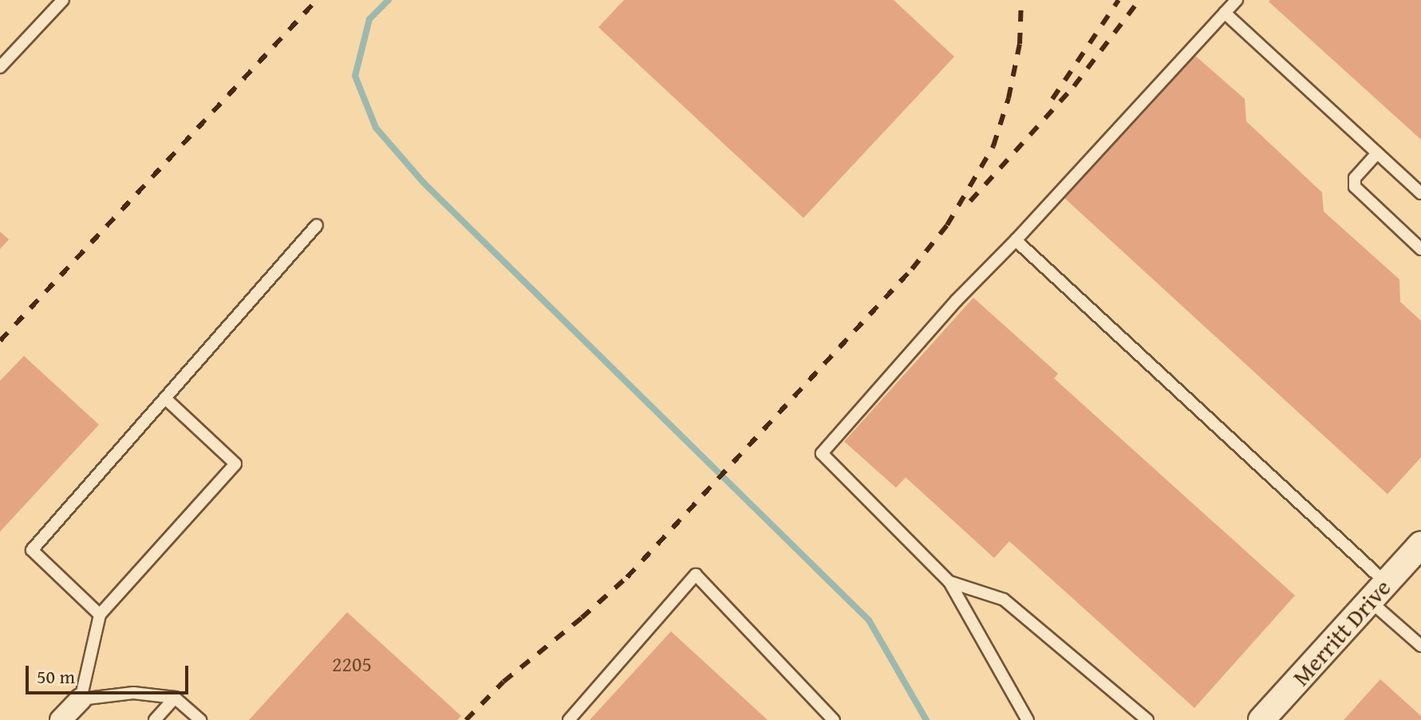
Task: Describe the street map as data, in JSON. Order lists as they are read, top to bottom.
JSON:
{
  "streets": {
    "street": ["Merritt Drive"]
  },
  "house_numbers": ["2205"],
  "scale_bar": "50 m"
}
